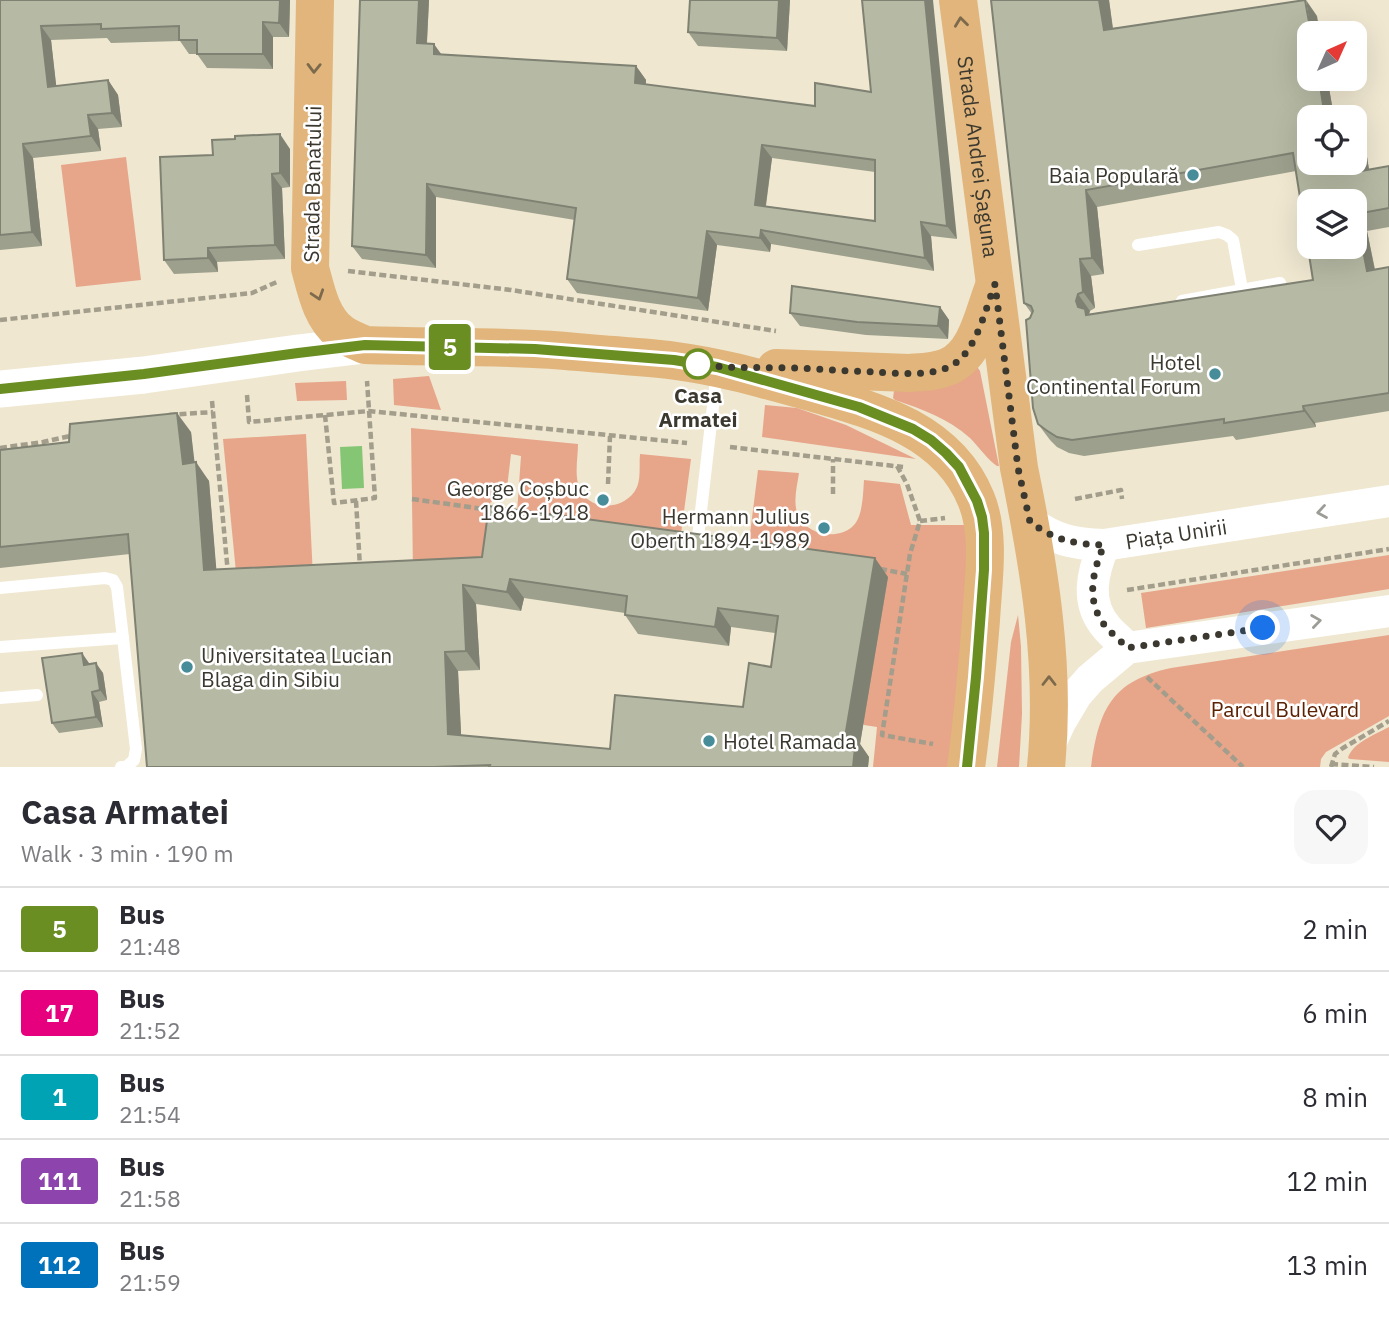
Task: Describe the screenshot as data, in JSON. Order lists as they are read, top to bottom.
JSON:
{
  "streets": {
    "main road": ["Strada Andrei Șaguna", "Strada Banatului"],
    "street": ["Piața Unirii"]
  },
  "crossings": [
    ["Strada Andrei Șaguna", "Piața Unirii"]
  ],
  "one_way": ["Strada Andrei Șaguna", "Strada Banatului"],
  "parks": ["Parcul Bulevard"],
  "places": [
    "Baia Populară",
    "Casa Armatei",
    "Hotel Continental Forum",
    "George Coșbuc 1866-1918",
    "Hermann Julius Oberth 1894-1989",
    "Universitatea Lucian Blaga din Sibiu",
    "Hotel Ramada"
  ],
  "lines": ["bus line 5"],
  "north": "top right",
  "page": {
    "on_map": "5",
    "heading": ["Casa Armatei", "Walk · 3 min · 190 m"],
    "list": [
      {
        "mark": "5",
        "name": "Bus",
        "note": "21:48",
        "value": "2 min"
      },
      {
        "mark": "17",
        "name": "Bus",
        "note": "21:52",
        "value": "6 min"
      },
      {
        "mark": "1",
        "name": "Bus",
        "note": "21:54",
        "value": "8 min"
      },
      {
        "mark": "111",
        "name": "Bus",
        "note": "21:58",
        "value": "12 min"
      },
      {
        "mark": "112",
        "name": "Bus",
        "note": "21:59",
        "value": "13 min"
      }
    ]
  }
}
